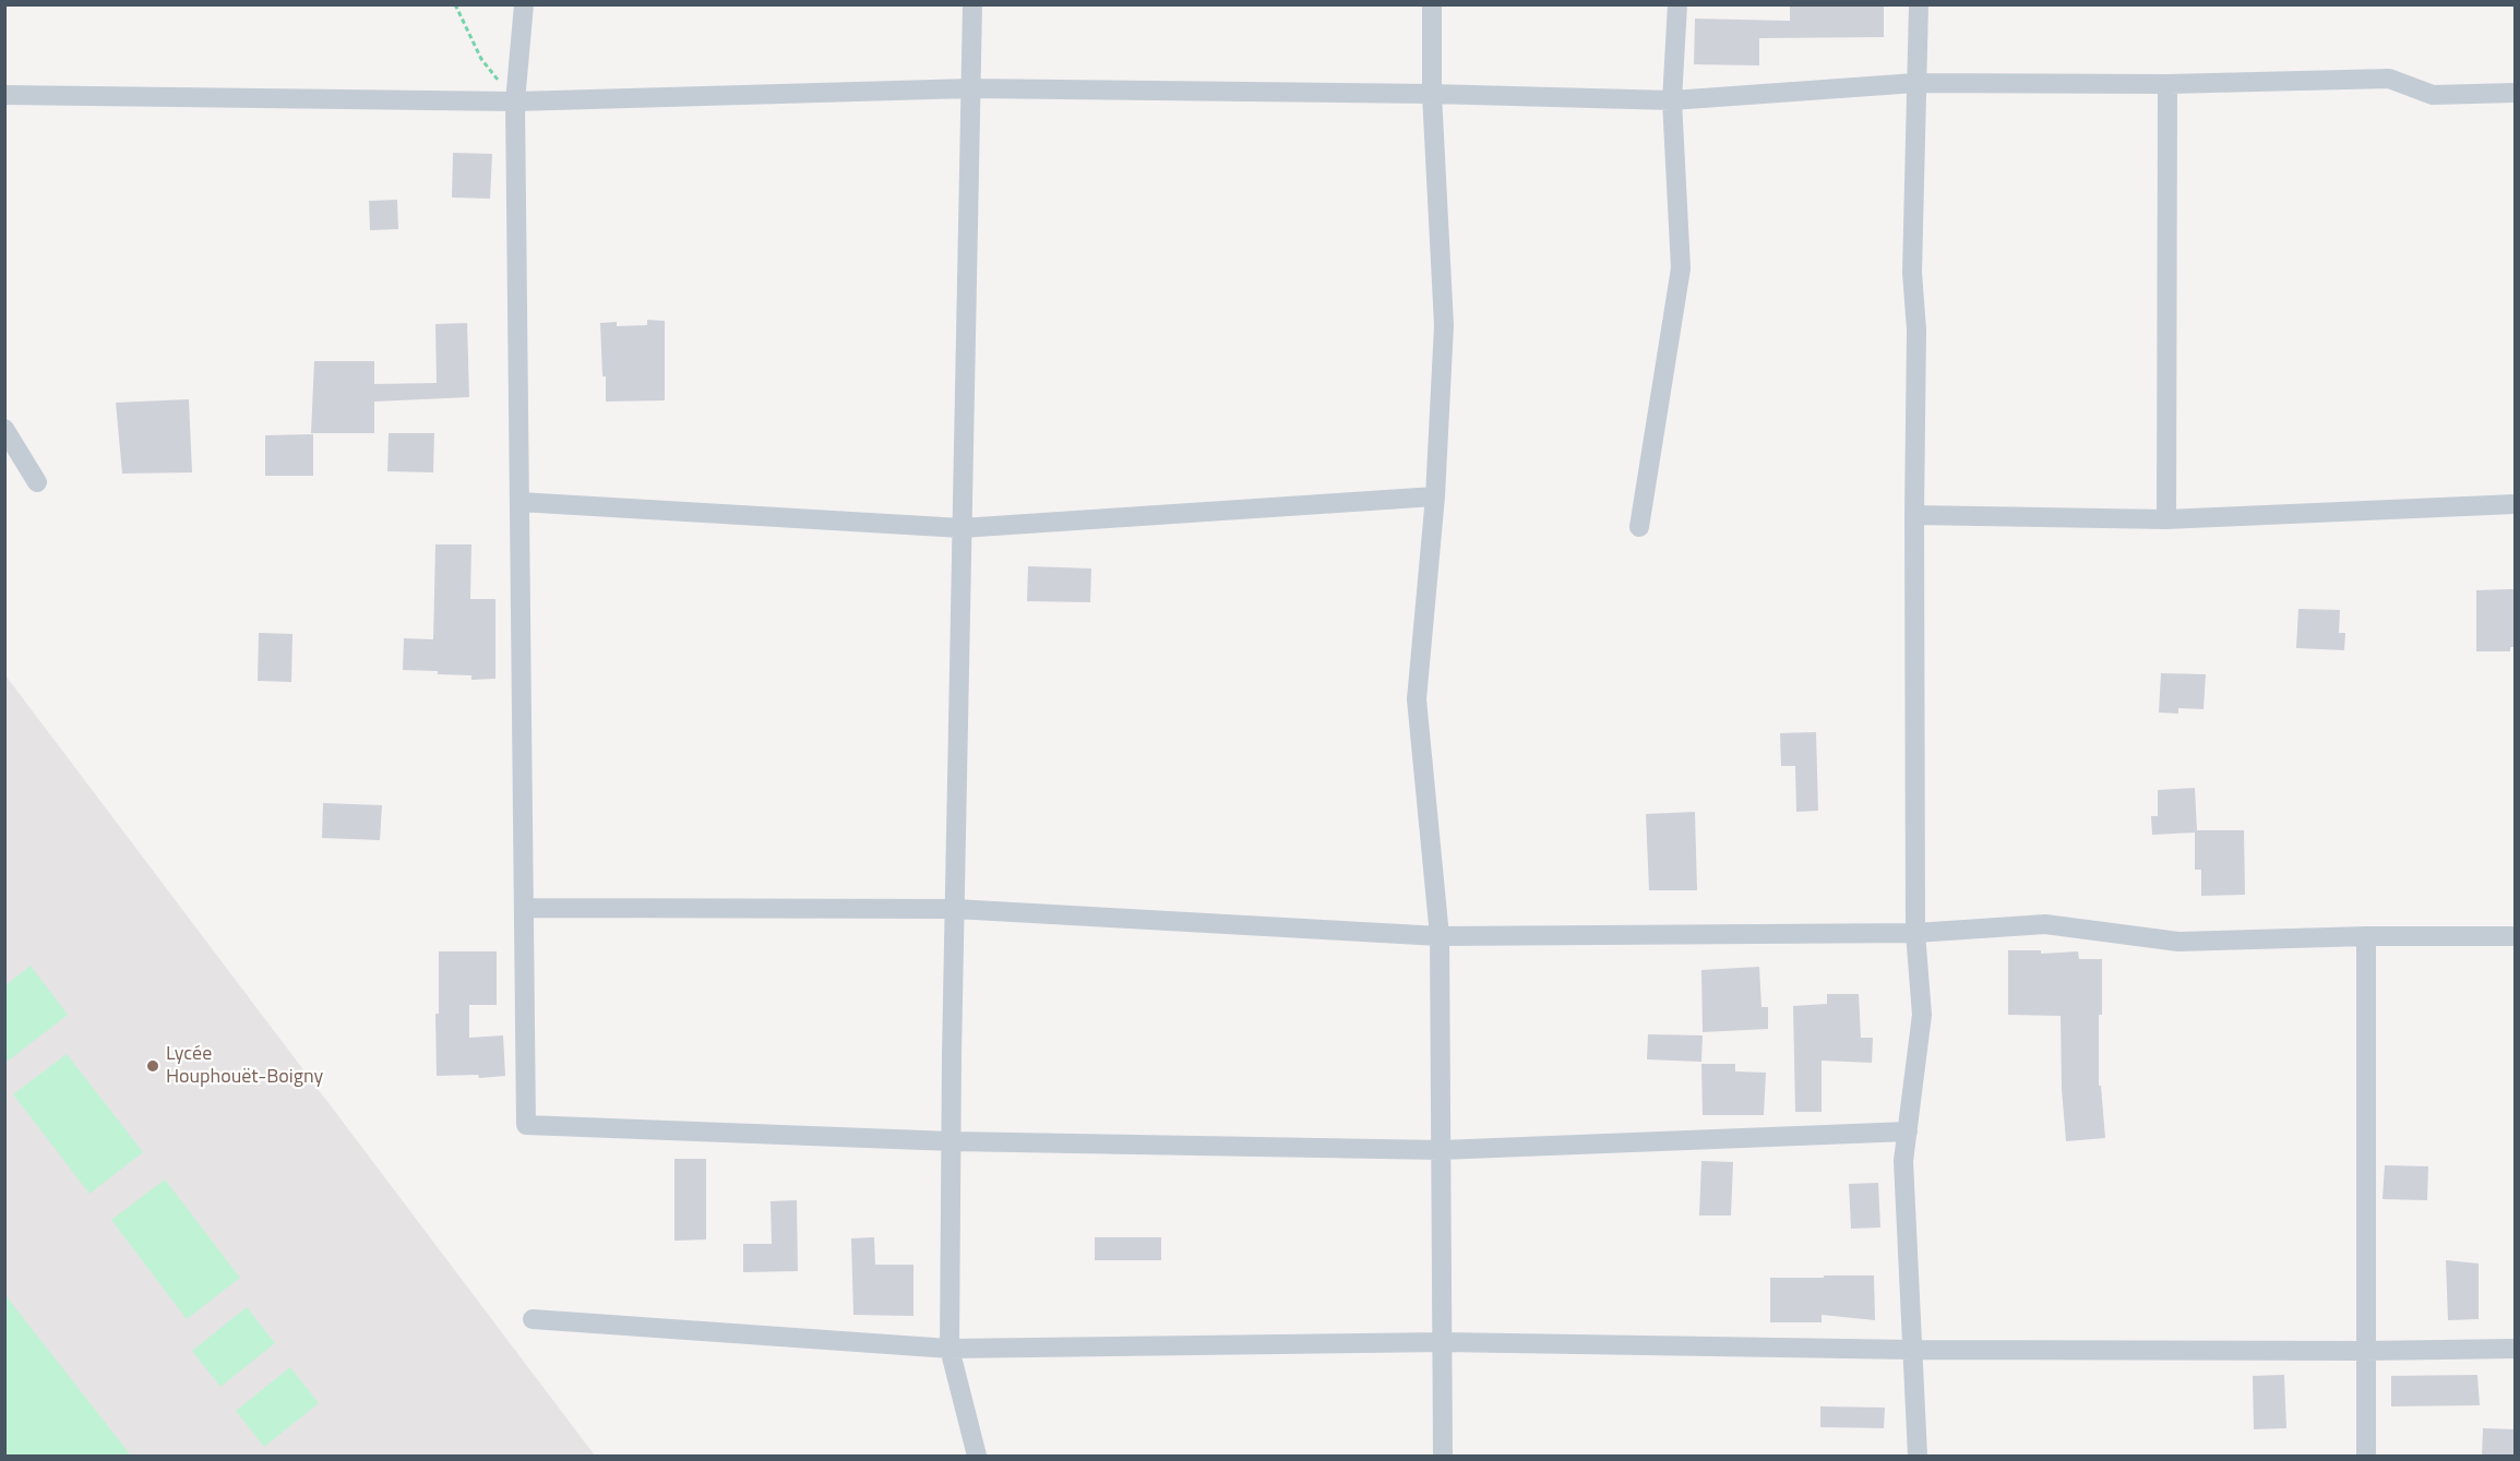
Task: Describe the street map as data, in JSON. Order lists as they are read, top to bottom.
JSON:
{
  "places": ["Lycée Houphouët-Boigny"]
}
